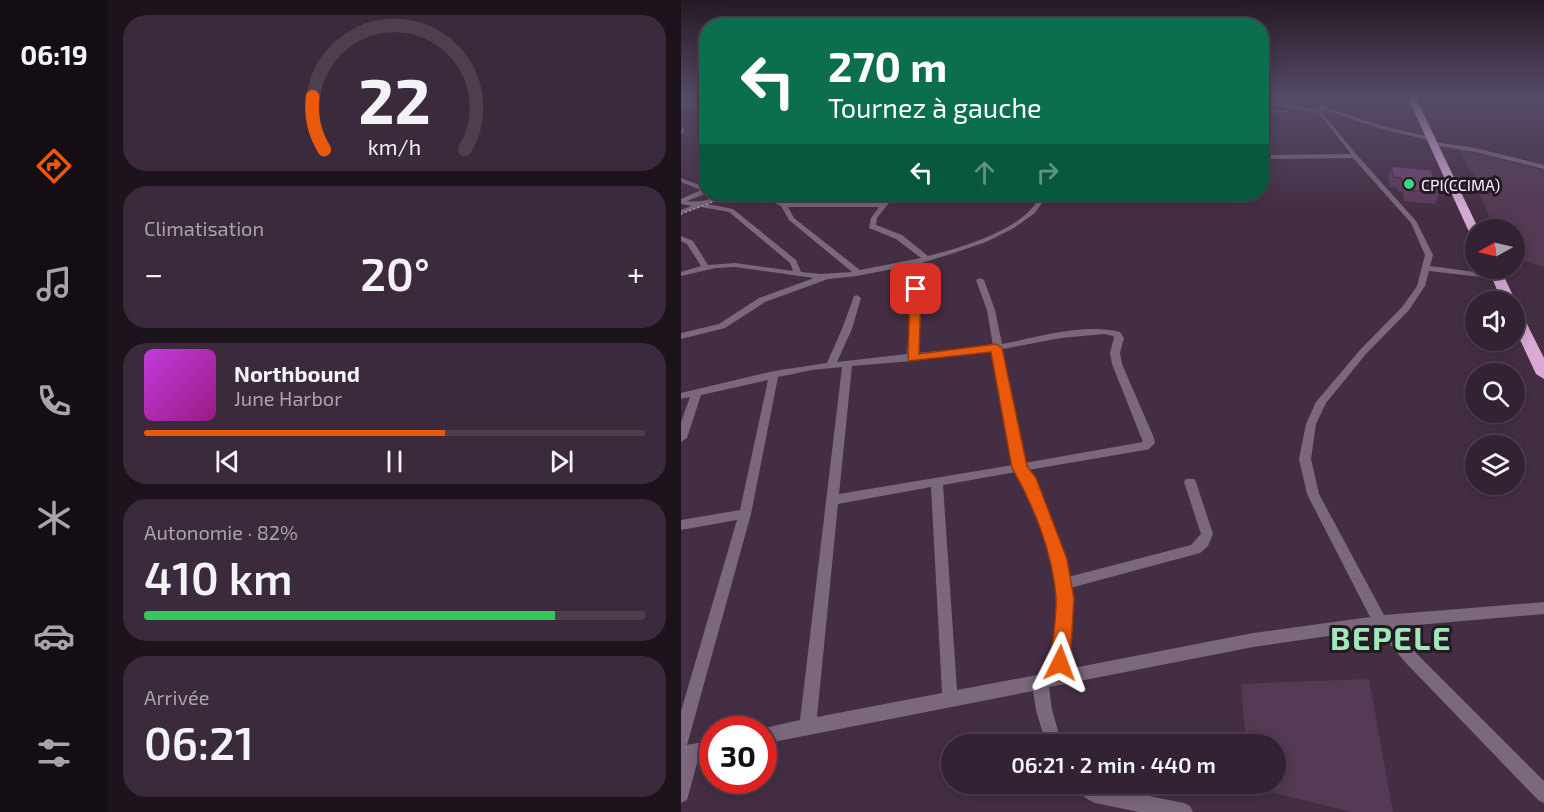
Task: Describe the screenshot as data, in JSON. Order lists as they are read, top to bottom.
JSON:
{
  "districts": ["BEPELE"],
  "places": ["CPI(CCIMA)"],
  "north": "left",
  "page": {
    "tabs": "06:19",
    "turn": ["270 m", "Tournez à gauche"],
    "tile": [
      "Climatisation",
      ["Autonomie · 82%", "410 km"],
      ["Arrivée", "06:21"]
    ],
    "heat": ["−", "20°", "+"],
    "song": ["Northbound", "June Harbor"],
    "limit": "30",
    "trip": "06:21 · 2 min · 440 m",
    "gauge": ["22", "km/h"]
  }
}
